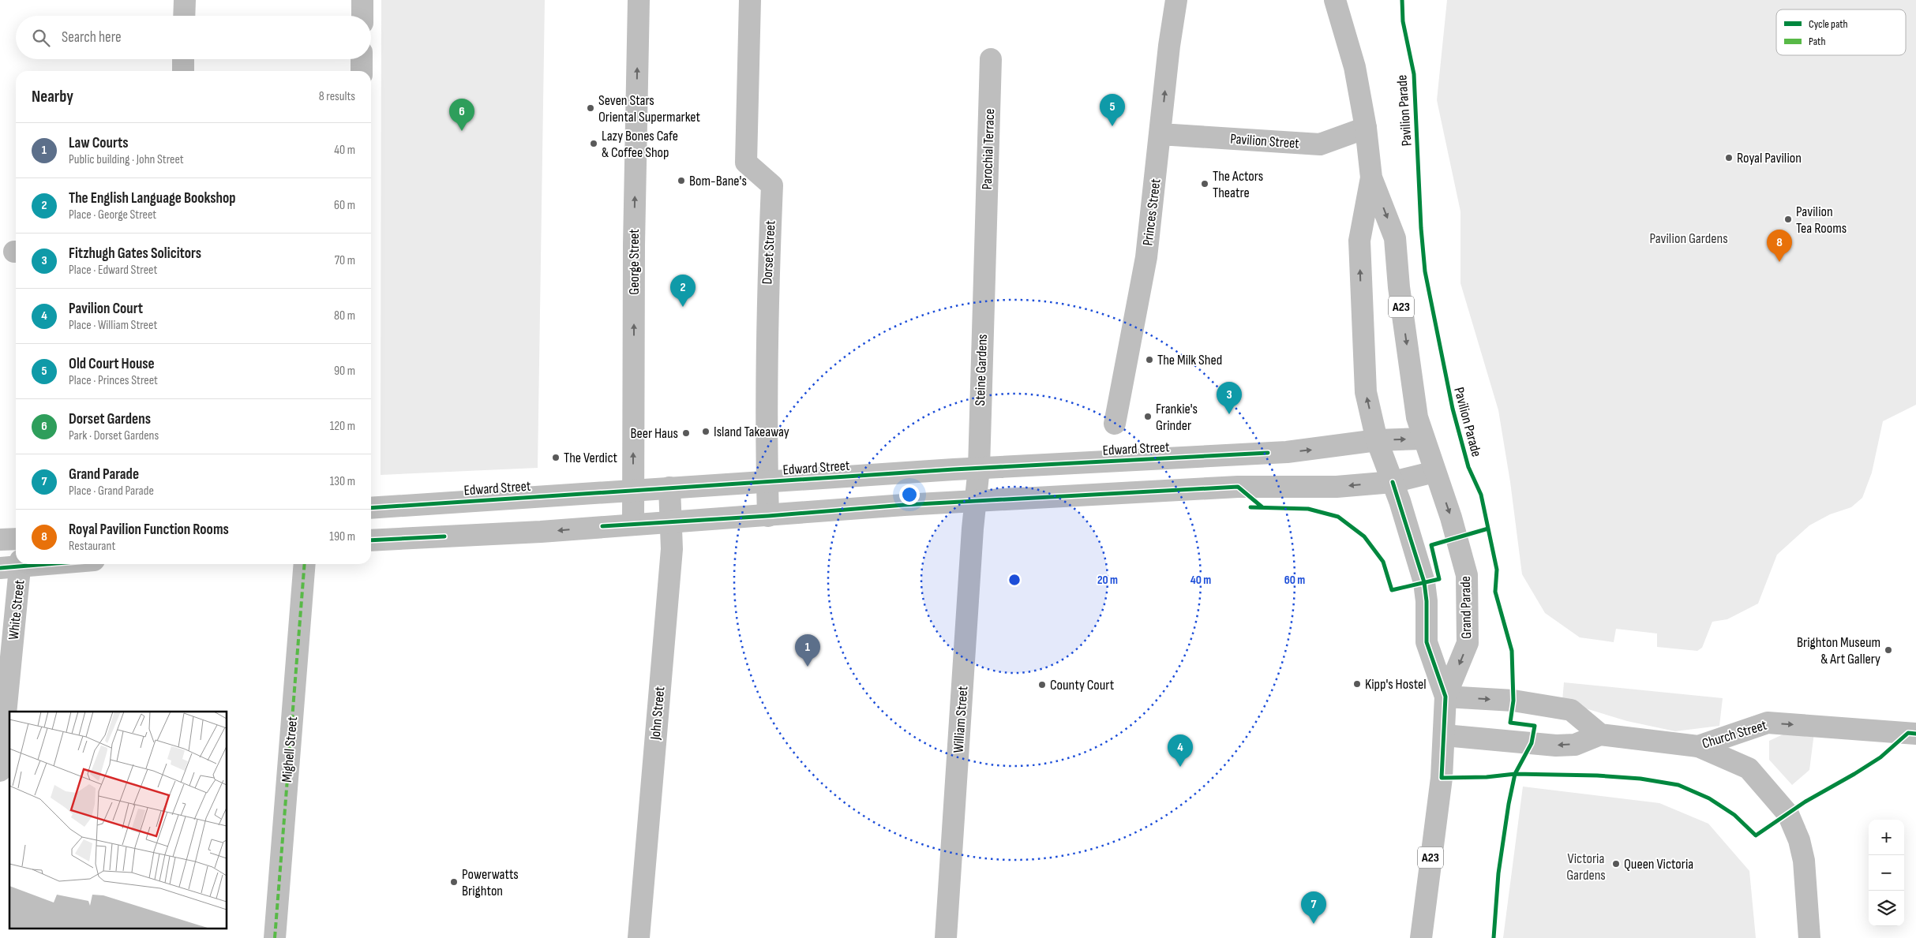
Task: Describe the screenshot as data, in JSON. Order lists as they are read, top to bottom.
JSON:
{
  "streets": {
    "main road": [
      "Pavilion Street",
      "Parochial Terrace",
      "Princes Street",
      "Dorset Street",
      "George Street",
      "A23",
      "Steine Gardens",
      "Edward Street",
      "Grand Parade",
      "White Street",
      "John Street",
      "William Street",
      "Church Street",
      "Mighell Street"
    ],
    "cycle path": ["Pavilion Parade"]
  },
  "crossings": [
    ["Pavilion Street", "Princes Street"],
    ["Pavilion Street", "A23"],
    ["Parochial Terrace", "Steine Gardens"],
    ["Dorset Street", "Edward Street"],
    ["George Street", "Edward Street"],
    ["A23", "Edward Street"],
    ["A23", "Grand Parade"],
    ["Steine Gardens", "Edward Street"],
    ["Steine Gardens", "William Street"],
    ["Edward Street", "John Street"],
    ["Grand Parade", "Church Street"]
  ],
  "one_way": ["George Street"],
  "parks": ["Pavilion Gardens", "Victoria Gardens"],
  "places": [
    "Seven Stars Oriental Supermarket",
    "Lazy Bones Cafe & Coffee Shop",
    "Royal Pavilion",
    "Bom-Bane's",
    "The Actors Theatre",
    "Pavilion Tea Rooms",
    "The Milk Shed",
    "Frankie's Grinder",
    "Island Takeaway",
    "Beer Haus",
    "The Verdict",
    "Brighton Museum & Art Gallery",
    "Kipp's Hostel",
    "County Court",
    "Queen Victoria",
    "Powerwatts Brighton"
  ],
  "legend": ["Cycle path", "Path"],
  "page": {
    "search": "Search here",
    "heading": ["Nearby", "8 results"],
    "pins": [
      "5",
      "6",
      "8",
      "2",
      "3",
      "1",
      "4",
      "7"
    ],
    "list": [
      {
        "mark": "1",
        "name": "Law Courts",
        "note": "Public building · John Street",
        "value": "40 m"
      },
      {
        "mark": "2",
        "name": "The English Language Bookshop",
        "note": "Place · George Street",
        "value": "60 m"
      },
      {
        "mark": "3",
        "name": "Fitzhugh Gates Solicitors",
        "note": "Place · Edward Street",
        "value": "70 m"
      },
      {
        "mark": "4",
        "name": "Pavilion Court",
        "note": "Place · William Street",
        "value": "80 m"
      },
      {
        "mark": "5",
        "name": "Old Court House",
        "note": "Place · Princes Street",
        "value": "90 m"
      },
      {
        "mark": "6",
        "name": "Dorset Gardens",
        "note": "Park · Dorset Gardens",
        "value": "120 m"
      },
      {
        "mark": "7",
        "name": "Grand Parade",
        "note": "Place · Grand Parade",
        "value": "130 m"
      },
      {
        "mark": "8",
        "name": "Royal Pavilion Function Rooms",
        "note": "Restaurant",
        "value": "190 m"
      }
    ],
    "map_buttons": ["+", "−"]
  },
  "rings": ["20 m", "40 m", "60 m"]
}
